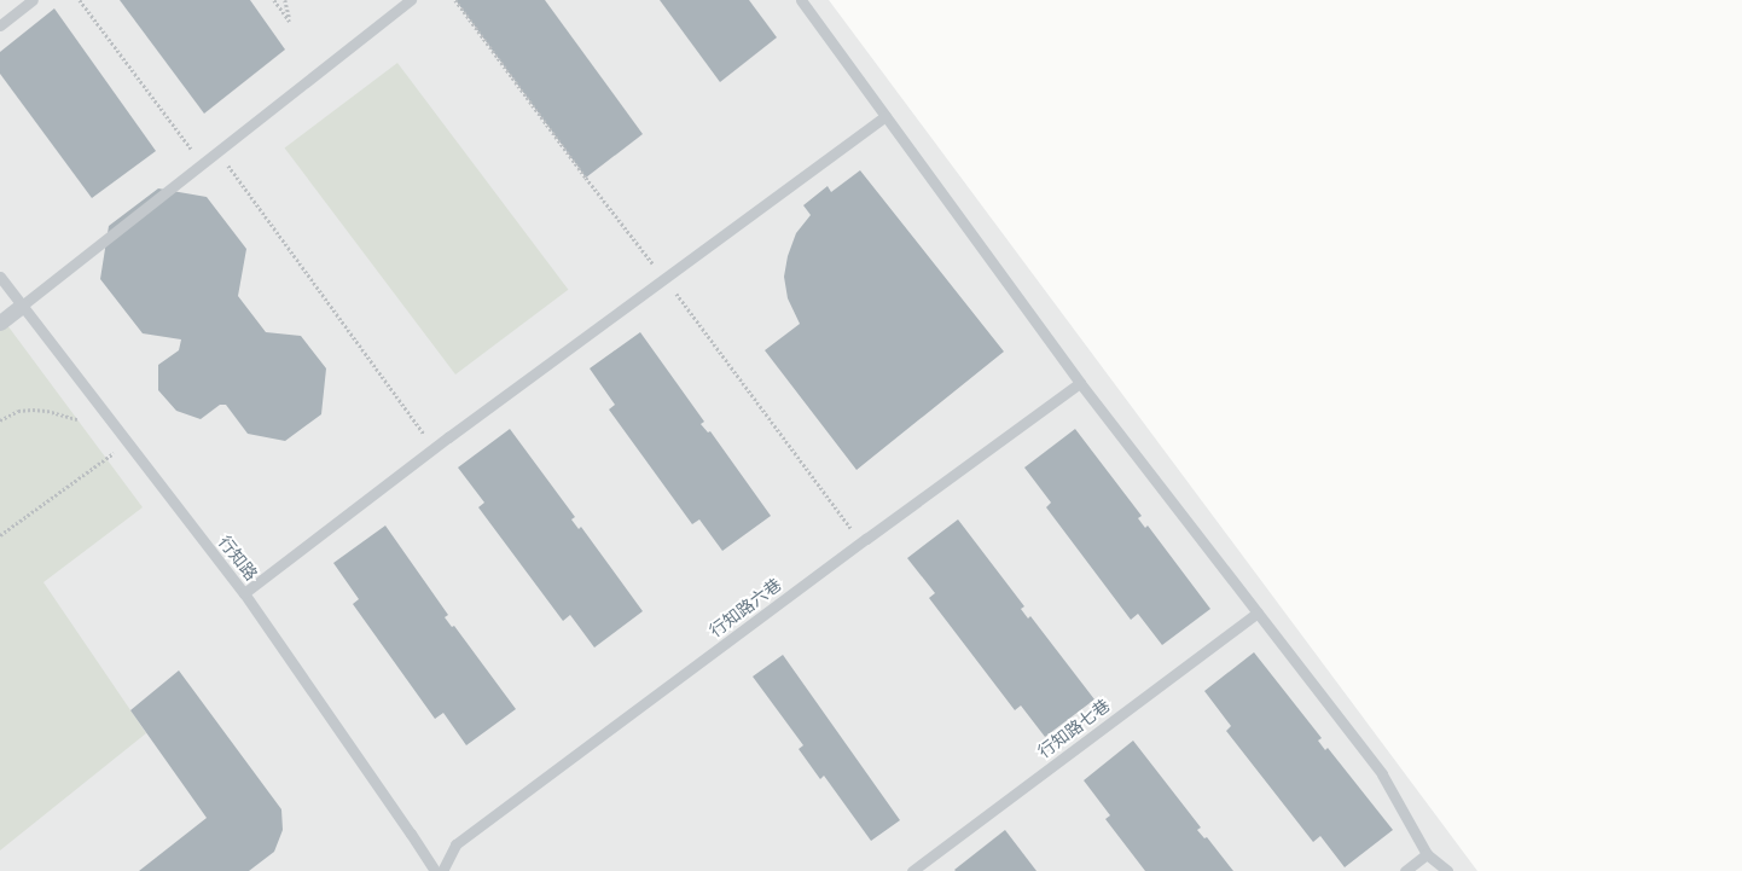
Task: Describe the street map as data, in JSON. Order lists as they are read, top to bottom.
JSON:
{
  "streets": {
    "lane": ["行知路", "行知路六巷", "行知路七巷"]
  }
}
